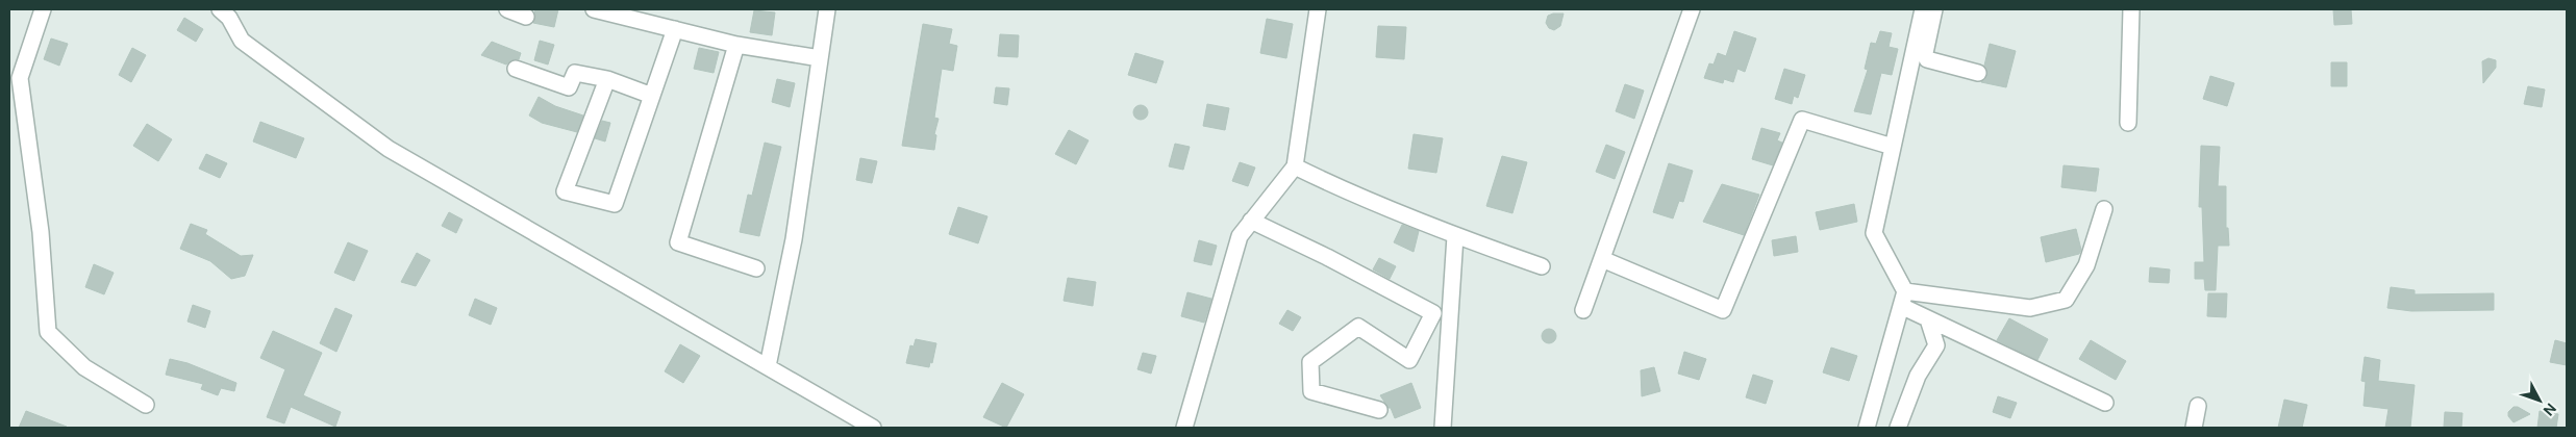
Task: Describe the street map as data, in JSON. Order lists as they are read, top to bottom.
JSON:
{
  "north": "bottom right"
}
